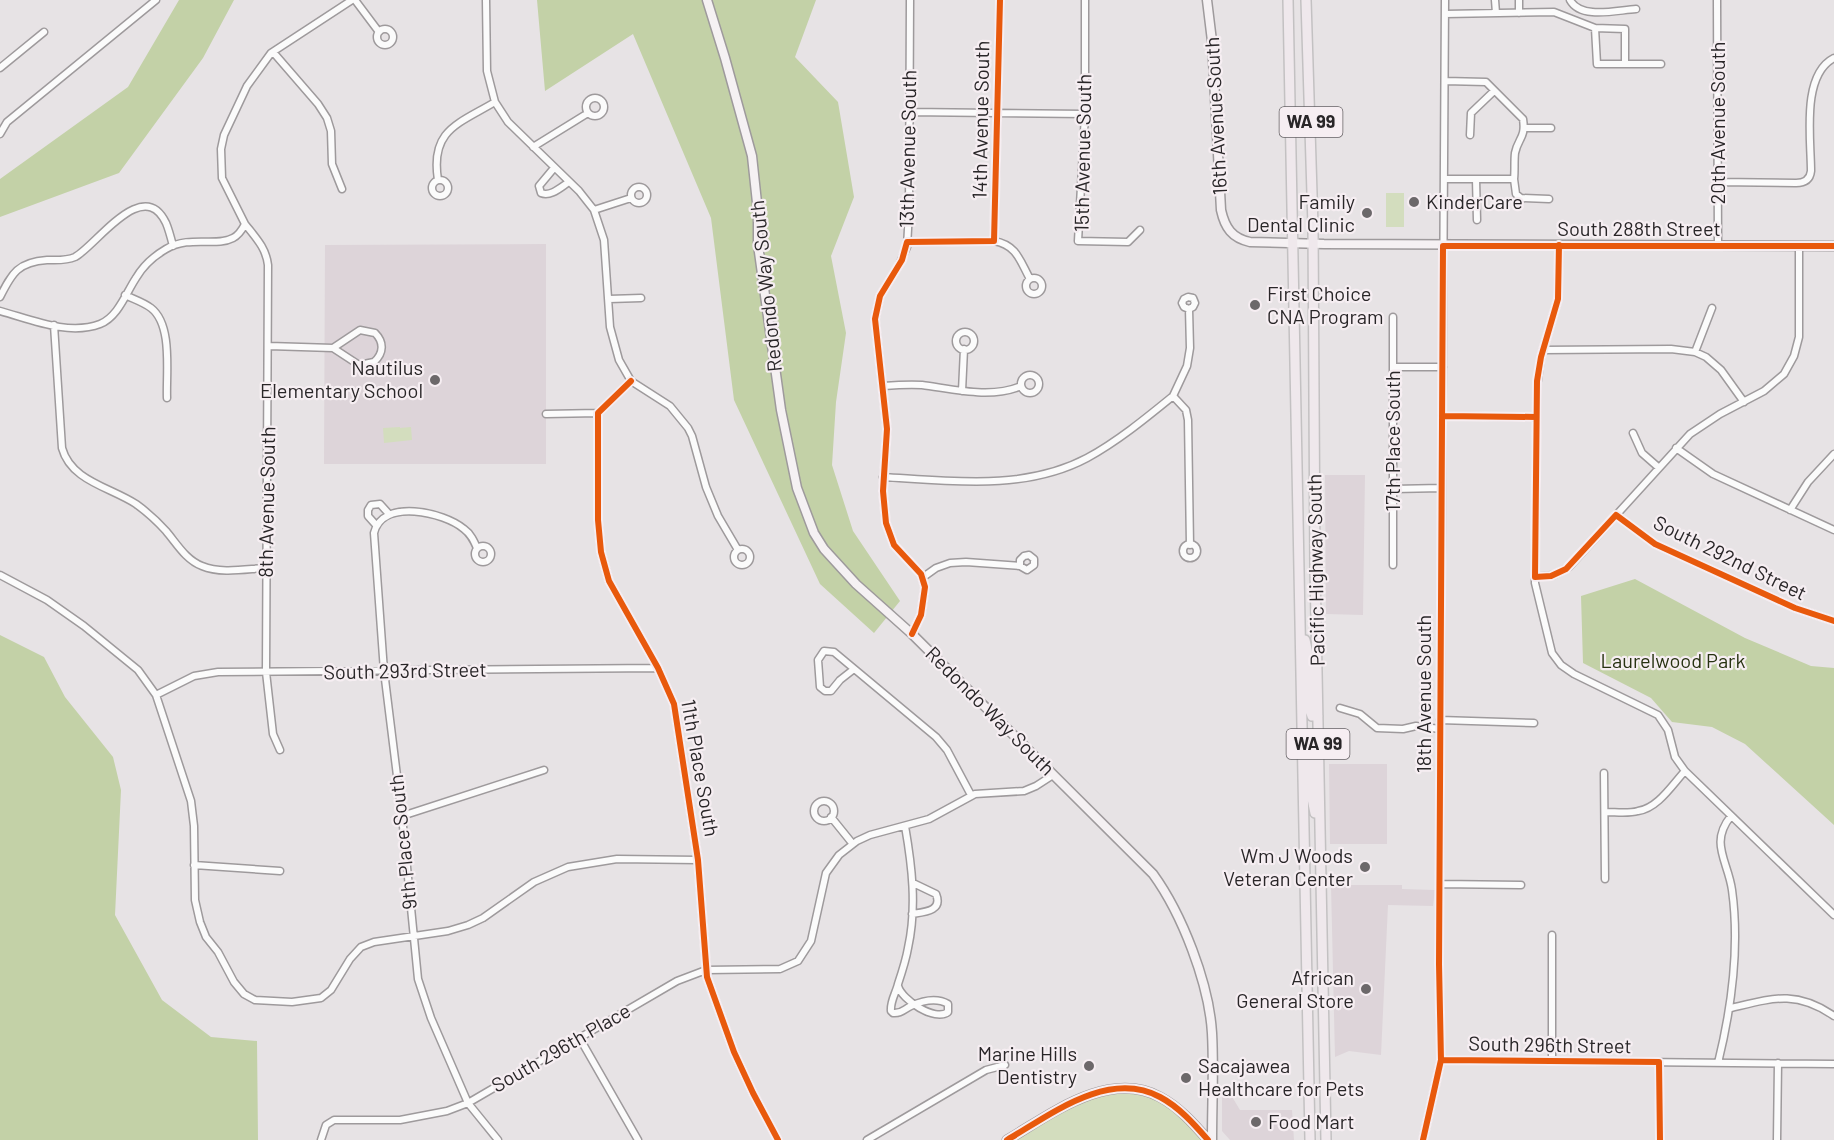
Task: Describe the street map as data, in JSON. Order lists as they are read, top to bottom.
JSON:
{
  "streets": {
    "main road": ["WA 99", "Pacific Highway South"],
    "street": [
      "16th Avenue South",
      "14th Avenue South",
      "20th Avenue South",
      "13th Avenue South",
      "15th Avenue South",
      "South 288th Street",
      "Redondo Way South",
      "17th Place South",
      "8th Avenue South",
      "South 292nd Street",
      "South 293rd Street",
      "18th Avenue South",
      "11th Place South",
      "9th Place South",
      "South 296th Street",
      "South 296th Place"
    ]
  },
  "crossings": [
    ["16th Avenue South", "South 288th Street"],
    ["20th Avenue South", "South 288th Street"],
    ["South 288th Street", "Pacific Highway South"],
    ["South 288th Street", "18th Avenue South"],
    ["8th Avenue South", "South 293rd Street"],
    ["South 293rd Street", "11th Place South"],
    ["South 293rd Street", "9th Place South"],
    ["18th Avenue South", "South 296th Street"],
    ["11th Place South", "South 296th Place"],
    ["9th Place South", "South 296th Place"]
  ],
  "parks": ["Laurelwood Park"],
  "places": [
    "KinderCare",
    "Family Dental Clinic",
    "First Choice CNA Program",
    "Nautilus Elementary School",
    "Wm J Woods Veteran Center",
    "African General Store",
    "Marine Hills Dentistry",
    "Sacajawea Healthcare for Pets",
    "Food Mart"
  ]
}
